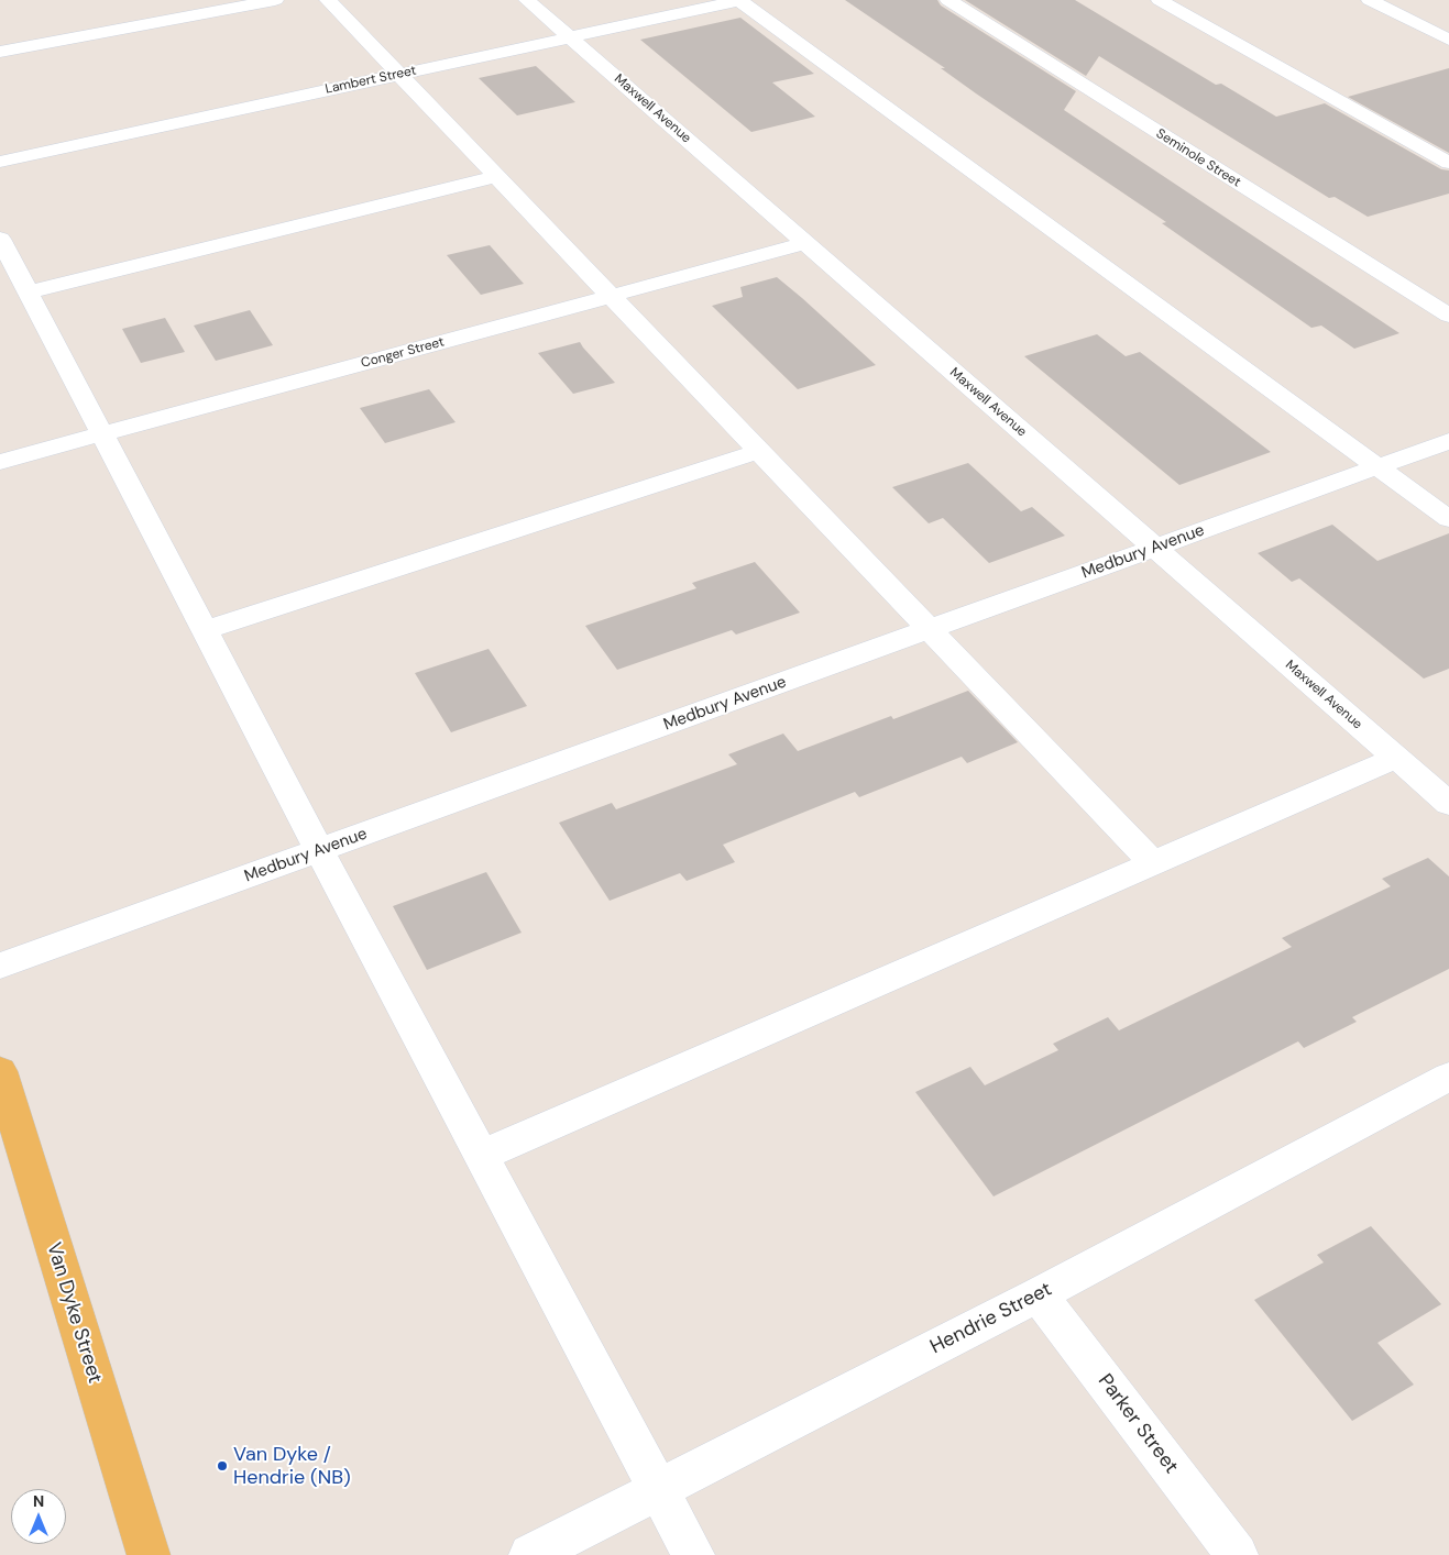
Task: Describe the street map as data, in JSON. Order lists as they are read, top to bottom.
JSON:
{
  "streets": {
    "main road": ["Van Dyke Street"],
    "street": [
      "Lambert Street",
      "Maxwell Avenue",
      "Seminole Street",
      "Conger Street",
      "Medbury Avenue",
      "Hendrie Street",
      "Parker Street"
    ]
  },
  "crossings": [
    ["Lambert Street", "Maxwell Avenue"],
    ["Maxwell Avenue", "Conger Street"],
    ["Maxwell Avenue", "Medbury Avenue"],
    ["Hendrie Street", "Parker Street"]
  ],
  "places": ["Van Dyke / Hendrie (NB)"],
  "north": "top"
}
